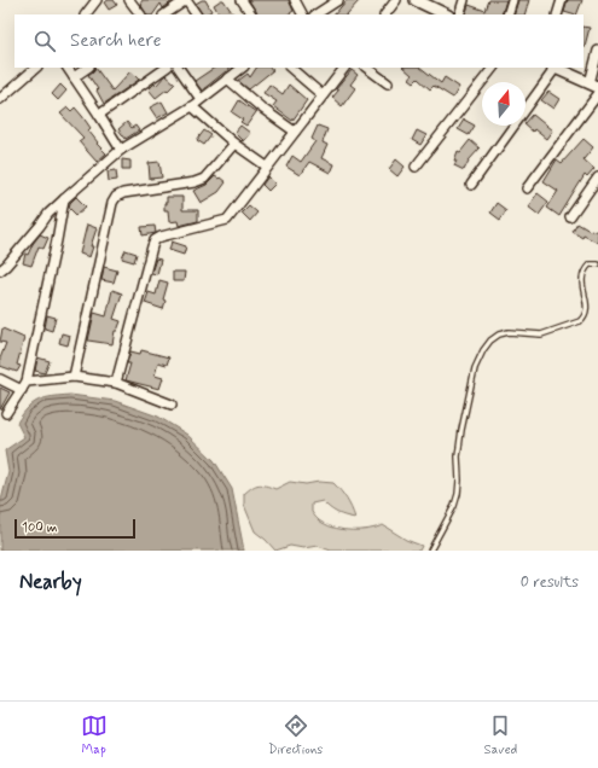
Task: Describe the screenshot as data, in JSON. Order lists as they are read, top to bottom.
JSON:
{
  "scale_bar": "100 m",
  "north": "top",
  "page": {
    "search": "Search here",
    "scale": "100 m",
    "heading": ["Nearby", "0 results"],
    "nav": ["Map", "Directions", "Saved"]
  }
}
